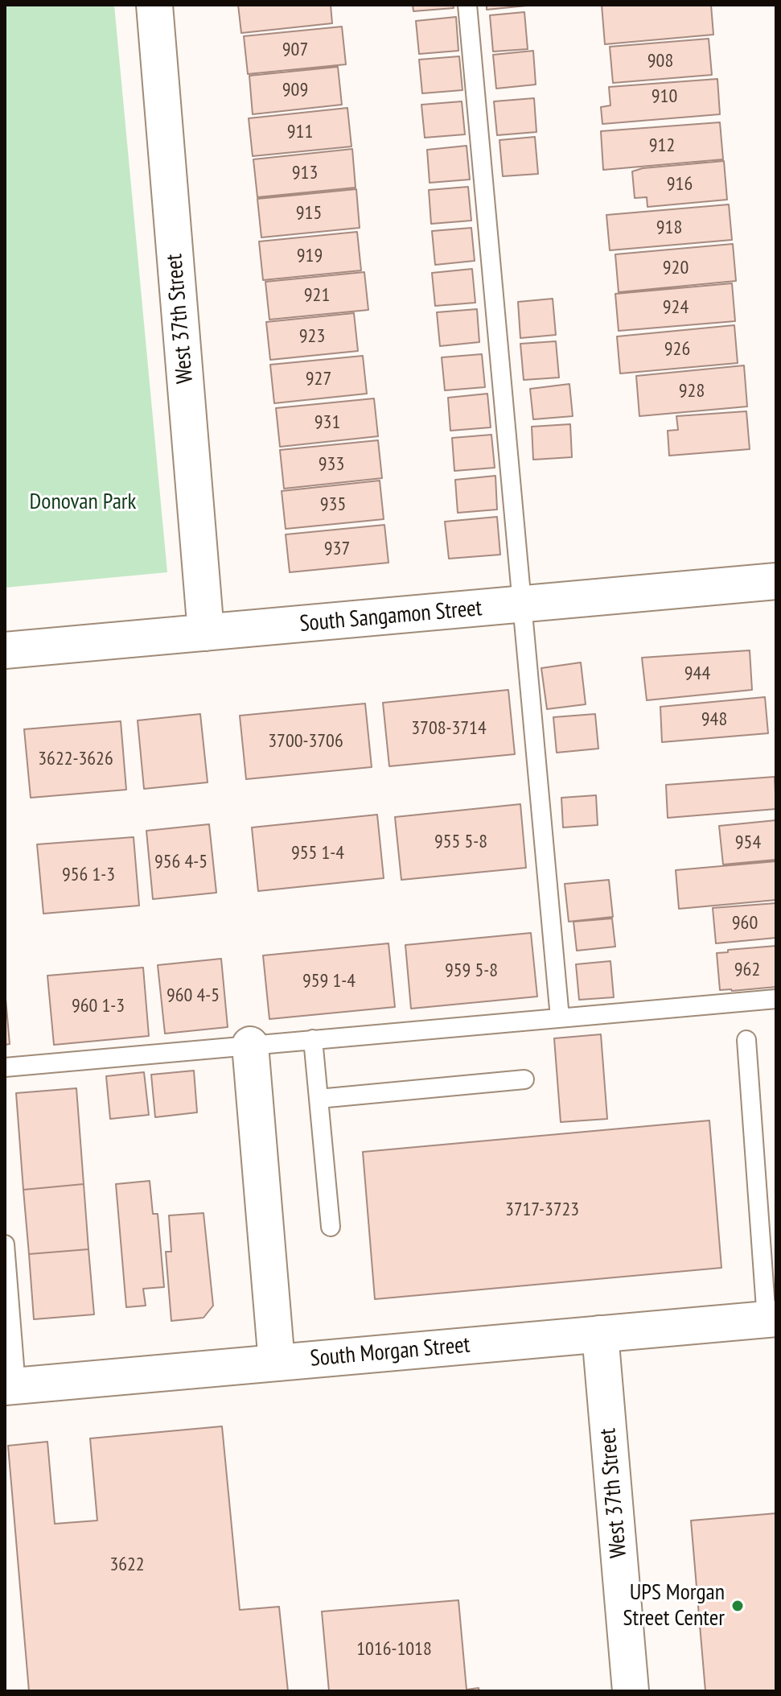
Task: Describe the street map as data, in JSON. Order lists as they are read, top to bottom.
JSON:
{
  "streets": {
    "street": ["West 37th Street", "South Sangamon Street", "South Morgan Street"]
  },
  "crossings": [
    ["West 37th Street", "South Sangamon Street"],
    ["West 37th Street", "South Morgan Street"]
  ],
  "parks": ["Donovan Park"],
  "places": ["UPS Morgan Street Center"],
  "house_numbers": [
    "907",
    "908",
    "909",
    "910",
    "911",
    "912",
    "913",
    "916",
    "915",
    "918",
    "919",
    "920",
    "921",
    "924",
    "923",
    "926",
    "927",
    "928",
    "931",
    "933",
    "935",
    "937",
    "944",
    "948",
    "3708-3714",
    "3700-3706",
    "3622-3626",
    "955 5-8",
    "954",
    "955 1-4",
    "956 4-5",
    "956 1-3",
    "960",
    "962",
    "959 5-8",
    "959 1-4",
    "960 4-5",
    "960 1-3",
    "3717-3723",
    "3622",
    "1016-1018"
  ]
}
